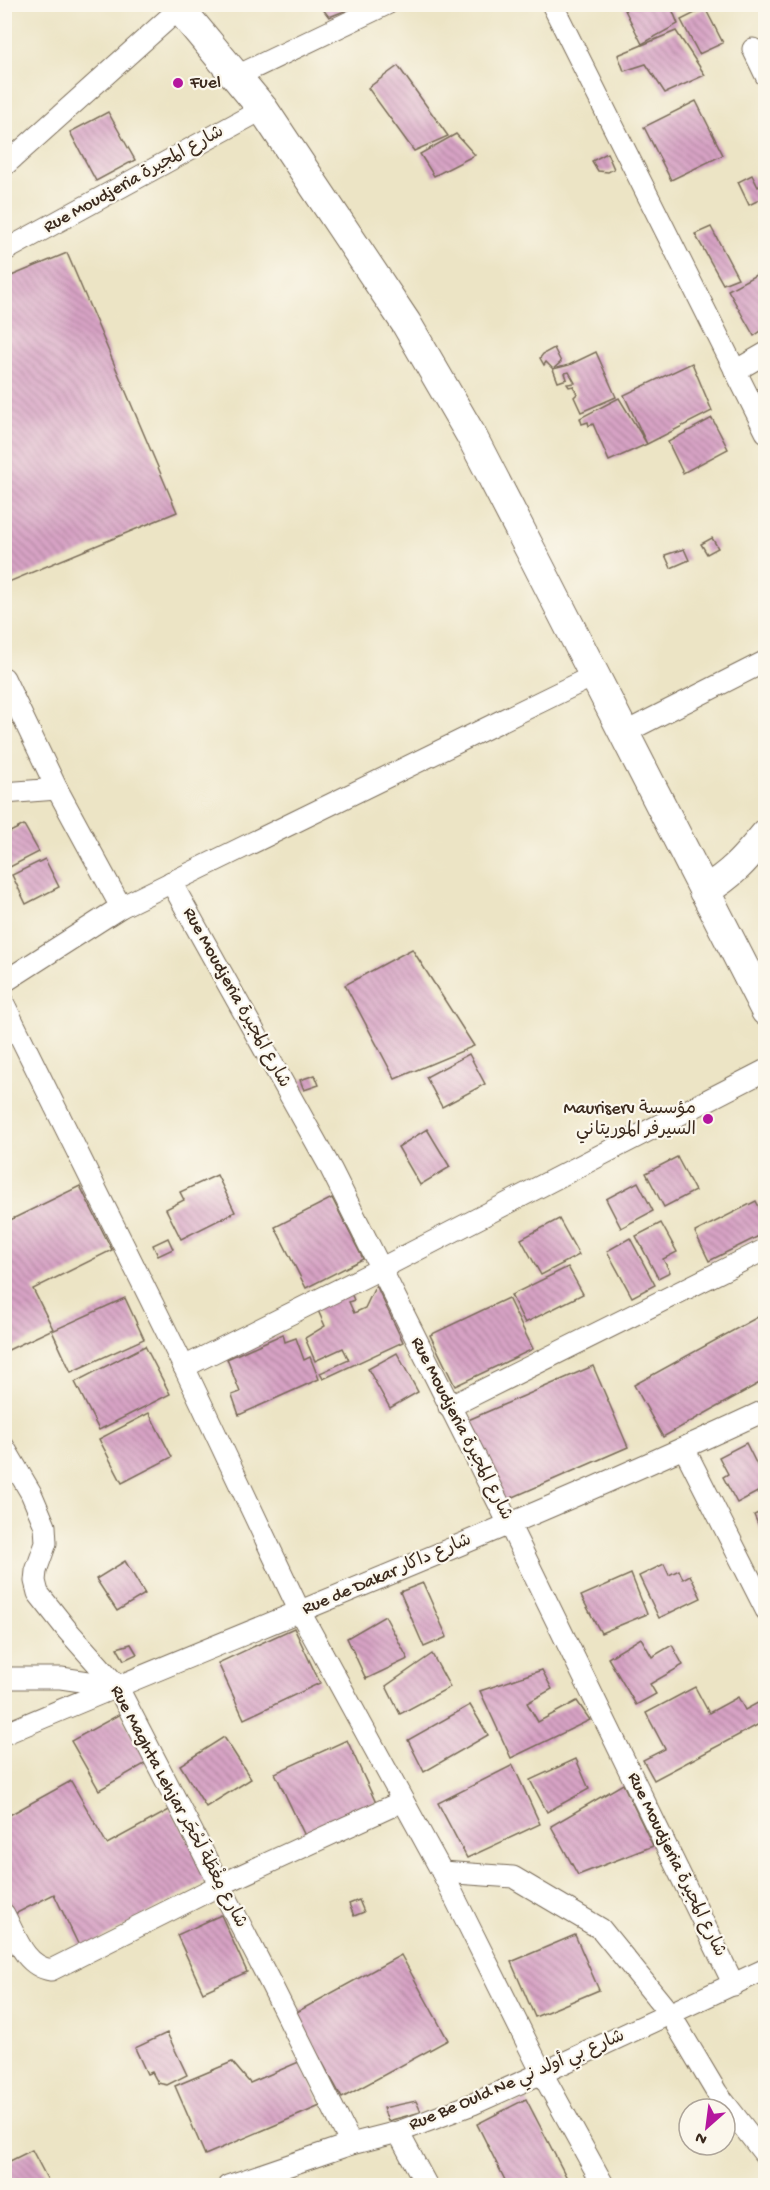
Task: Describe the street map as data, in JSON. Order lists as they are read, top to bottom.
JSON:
{
  "streets": {
    "street": [
      "Rue Moudjeria شارع المجيرة",
      "Rue de Dakar شارع داكار",
      "Rue Maghta Lehjar شارع مِغْطَة لَحْجَر",
      "Rue Be Ould Ne شارع بي أولد ني"
    ]
  },
  "crossings": [
    ["Rue Moudjeria شارع المجيرة", "Rue de Dakar شارع داكار"],
    ["Rue Moudjeria شارع المجيرة", "Rue Be Ould Ne شارع بي أولد ني"],
    ["Rue de Dakar شارع داكار", "Rue Maghta Lehjar شارع مِغْطَة لَحْجَر"],
    ["Rue Maghta Lehjar شارع مِغْطَة لَحْجَر", "Rue Be Ould Ne شارع بي أولد ني"]
  ],
  "places": ["Fuel", "Mauriserv مؤسسة السيرفر الموريتاني"],
  "north": "bottom left"
}
